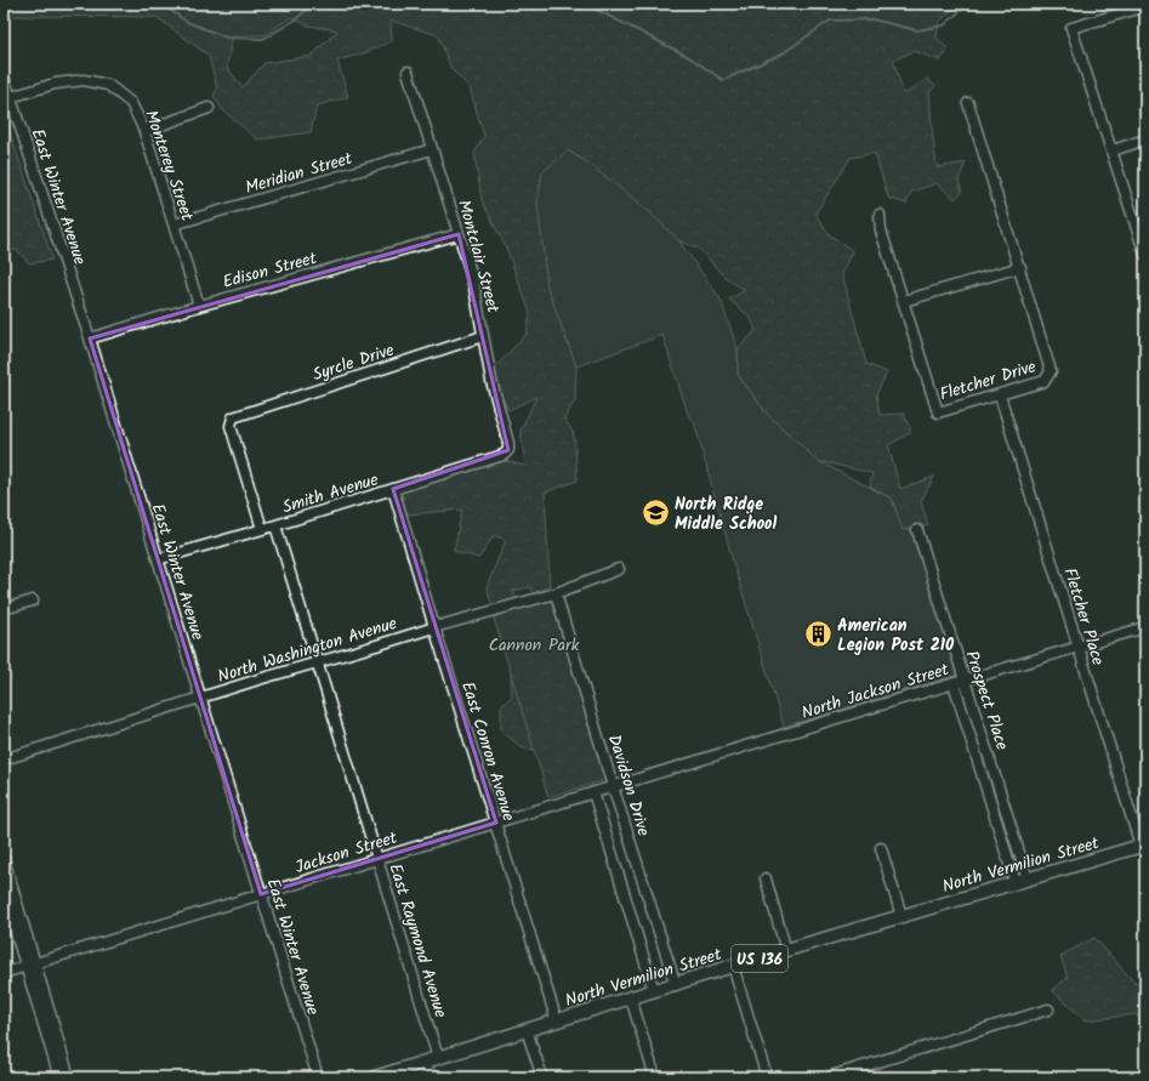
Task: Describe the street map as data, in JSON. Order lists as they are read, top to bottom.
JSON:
{
  "streets": {
    "main road": ["North Vermilion Street", "US 136"],
    "street": [
      "Monterey Street",
      "Meridian Street",
      "East Winter Avenue",
      "Montclair Street",
      "Edison Street",
      "Syrcle Drive",
      "Fletcher Drive",
      "Smith Avenue",
      "Fletcher Place",
      "North Washington Avenue",
      "North Jackson Street",
      "Prospect Place",
      "East Conron Avenue",
      "Davidson Drive",
      "Jackson Street",
      "East Raymond Avenue"
    ]
  },
  "crossings": [
    ["Monterey Street", "Meridian Street"],
    ["Monterey Street", "East Winter Avenue"],
    ["Monterey Street", "Edison Street"],
    ["Meridian Street", "Montclair Street"],
    ["East Winter Avenue", "Edison Street"],
    ["East Winter Avenue", "Smith Avenue"],
    ["East Winter Avenue", "North Washington Avenue"],
    ["East Winter Avenue", "Jackson Street"],
    ["Montclair Street", "Edison Street"],
    ["Montclair Street", "Syrcle Drive"],
    ["Montclair Street", "Smith Avenue"],
    ["Syrcle Drive", "Smith Avenue"],
    ["Fletcher Drive", "Fletcher Place"],
    ["Smith Avenue", "East Conron Avenue"],
    ["Smith Avenue", "East Raymond Avenue"],
    ["Fletcher Place", "North Jackson Street"],
    ["Fletcher Place", "North Vermilion Street"],
    ["North Washington Avenue", "East Conron Avenue"],
    ["North Washington Avenue", "Davidson Drive"],
    ["North Washington Avenue", "East Raymond Avenue"],
    ["North Jackson Street", "Prospect Place"],
    ["North Jackson Street", "Davidson Drive"],
    ["North Jackson Street", "Jackson Street"],
    ["Prospect Place", "North Vermilion Street"],
    ["East Conron Avenue", "Jackson Street"],
    ["East Conron Avenue", "North Vermilion Street"],
    ["Davidson Drive", "Jackson Street"],
    ["Davidson Drive", "North Vermilion Street"],
    ["Jackson Street", "East Raymond Avenue"],
    ["North Vermilion Street", "East Raymond Avenue"]
  ],
  "parks": ["Cannon Park"],
  "places": {
    "school or university": ["North Ridge Middle School"],
    "building": ["American Legion Post 210"]
  }
}
